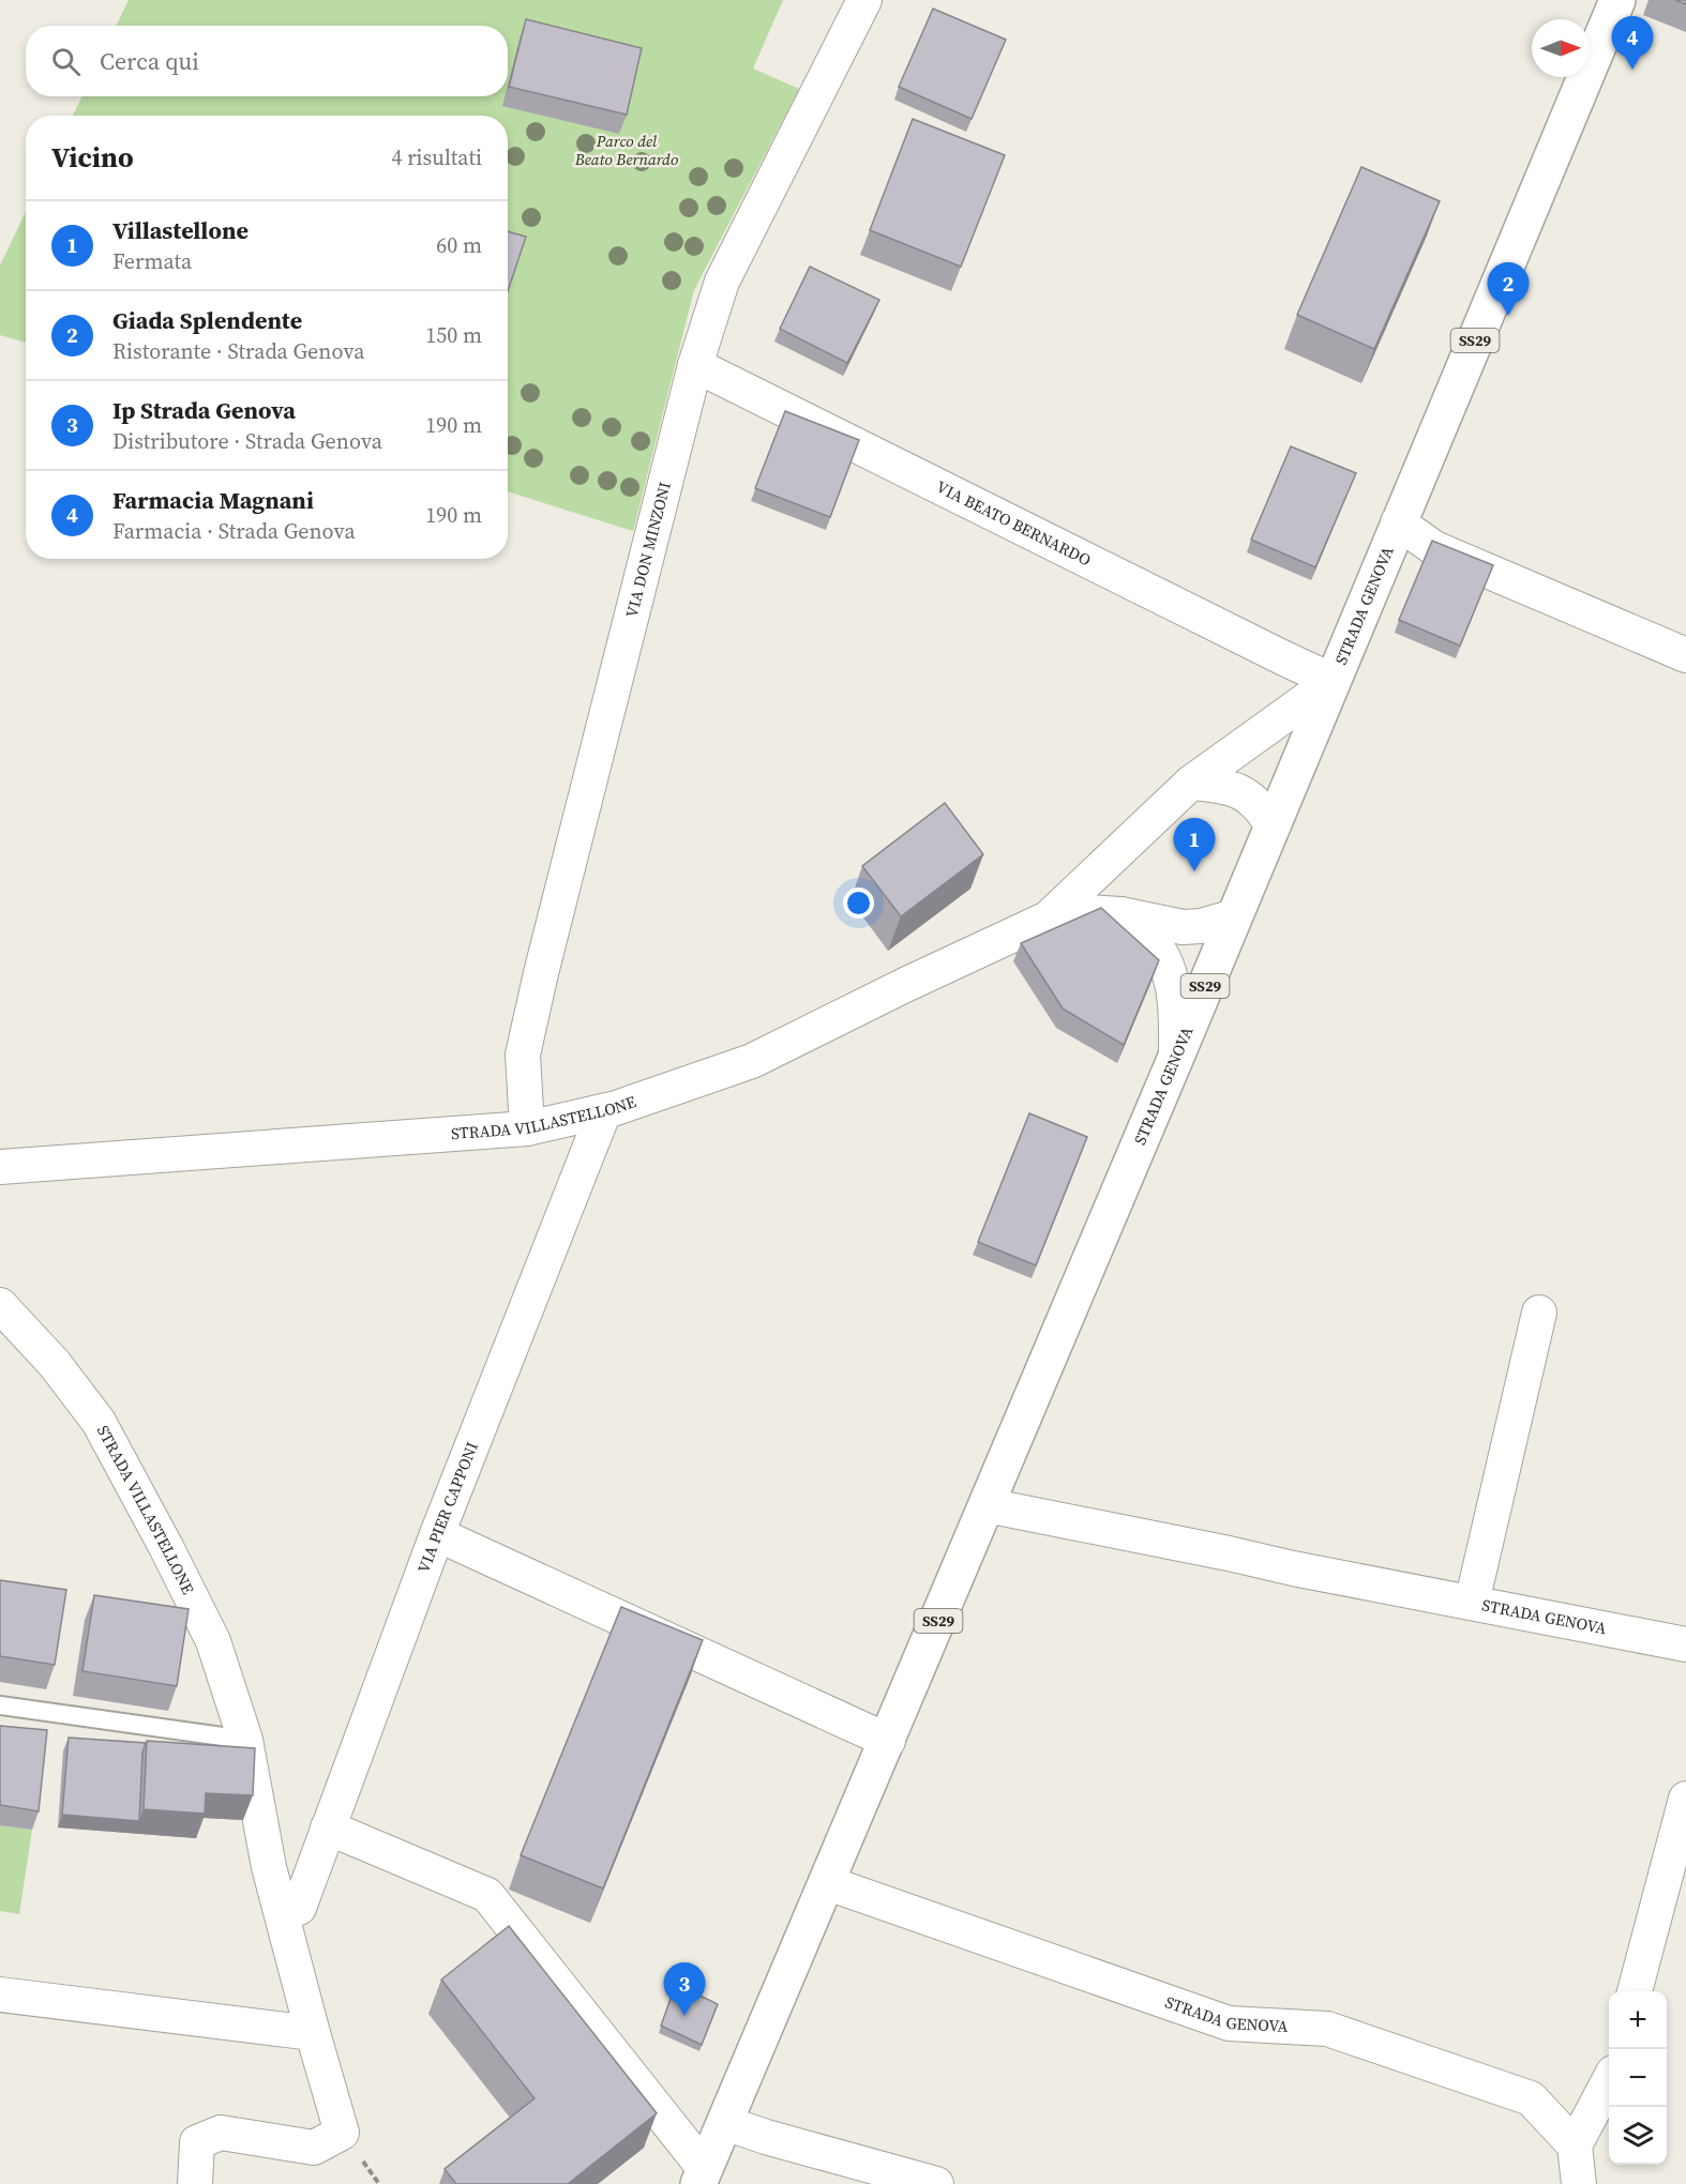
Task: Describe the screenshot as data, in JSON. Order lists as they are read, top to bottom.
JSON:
{
  "streets": {
    "main road": ["SS29", "STRADA GENOVA"],
    "street": [
      "VIA BEATO BERNARDO",
      "VIA DON MINZONI",
      "STRADA VILLASTELLONE",
      "VIA PIER CAPPONI"
    ]
  },
  "crossings": [
    ["VIA BEATO BERNARDO", "VIA DON MINZONI"],
    ["VIA BEATO BERNARDO", "STRADA GENOVA"],
    ["VIA BEATO BERNARDO", "STRADA VILLASTELLONE"],
    ["VIA DON MINZONI", "STRADA VILLASTELLONE"],
    ["STRADA GENOVA", "STRADA VILLASTELLONE"],
    ["STRADA VILLASTELLONE", "VIA PIER CAPPONI"]
  ],
  "parks": ["Parco del Beato Bernardo"],
  "north": "right",
  "page": {
    "pins": [
      "4",
      "2",
      "1",
      "3"
    ],
    "search": "Cerca qui",
    "heading": ["Vicino", "4 risultati"],
    "list": [
      {
        "mark": "1",
        "name": "Villastellone",
        "note": "Fermata",
        "value": "60 m"
      },
      {
        "mark": "2",
        "name": "Giada Splendente",
        "note": "Ristorante · Strada Genova",
        "value": "150 m"
      },
      {
        "mark": "3",
        "name": "Ip Strada Genova",
        "note": "Distributore · Strada Genova",
        "value": "190 m"
      },
      {
        "mark": "4",
        "name": "Farmacia Magnani",
        "note": "Farmacia · Strada Genova",
        "value": "190 m"
      }
    ],
    "map_buttons": ["+", "−"]
  }
}
